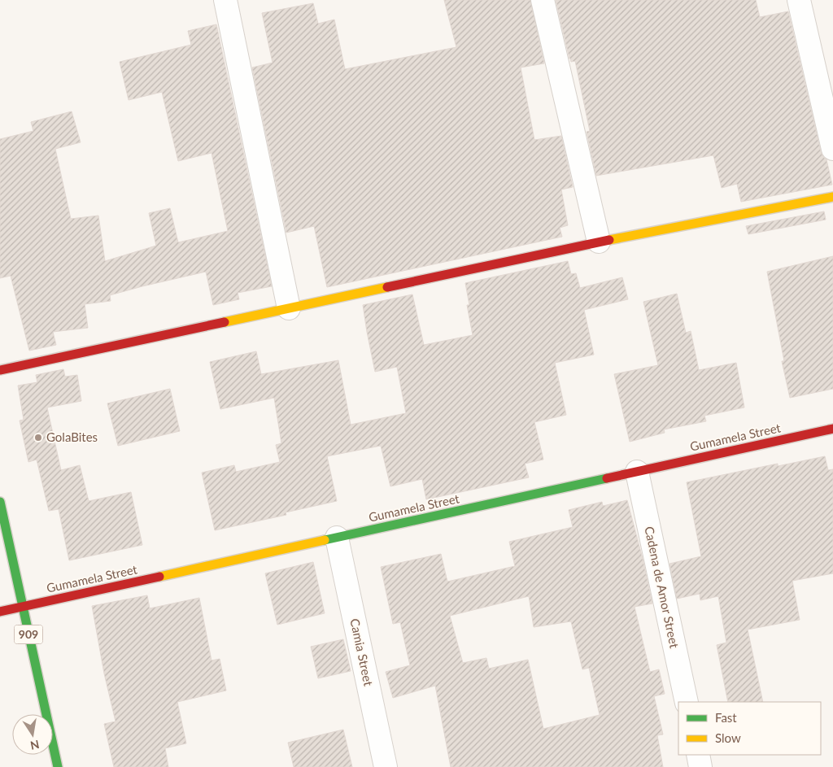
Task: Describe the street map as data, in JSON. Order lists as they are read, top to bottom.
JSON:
{
  "streets": {
    "street": [
      "Gumamela Street",
      "Cadena de Amor Street",
      "909",
      "Camia Street"
    ]
  },
  "crossings": [
    ["Gumamela Street", "Cadena de Amor Street"],
    ["Gumamela Street", "909"],
    ["Gumamela Street", "Camia Street"]
  ],
  "places": ["GolaBites"],
  "legend": ["Fast", "Slow"],
  "north": "bottom"
}
